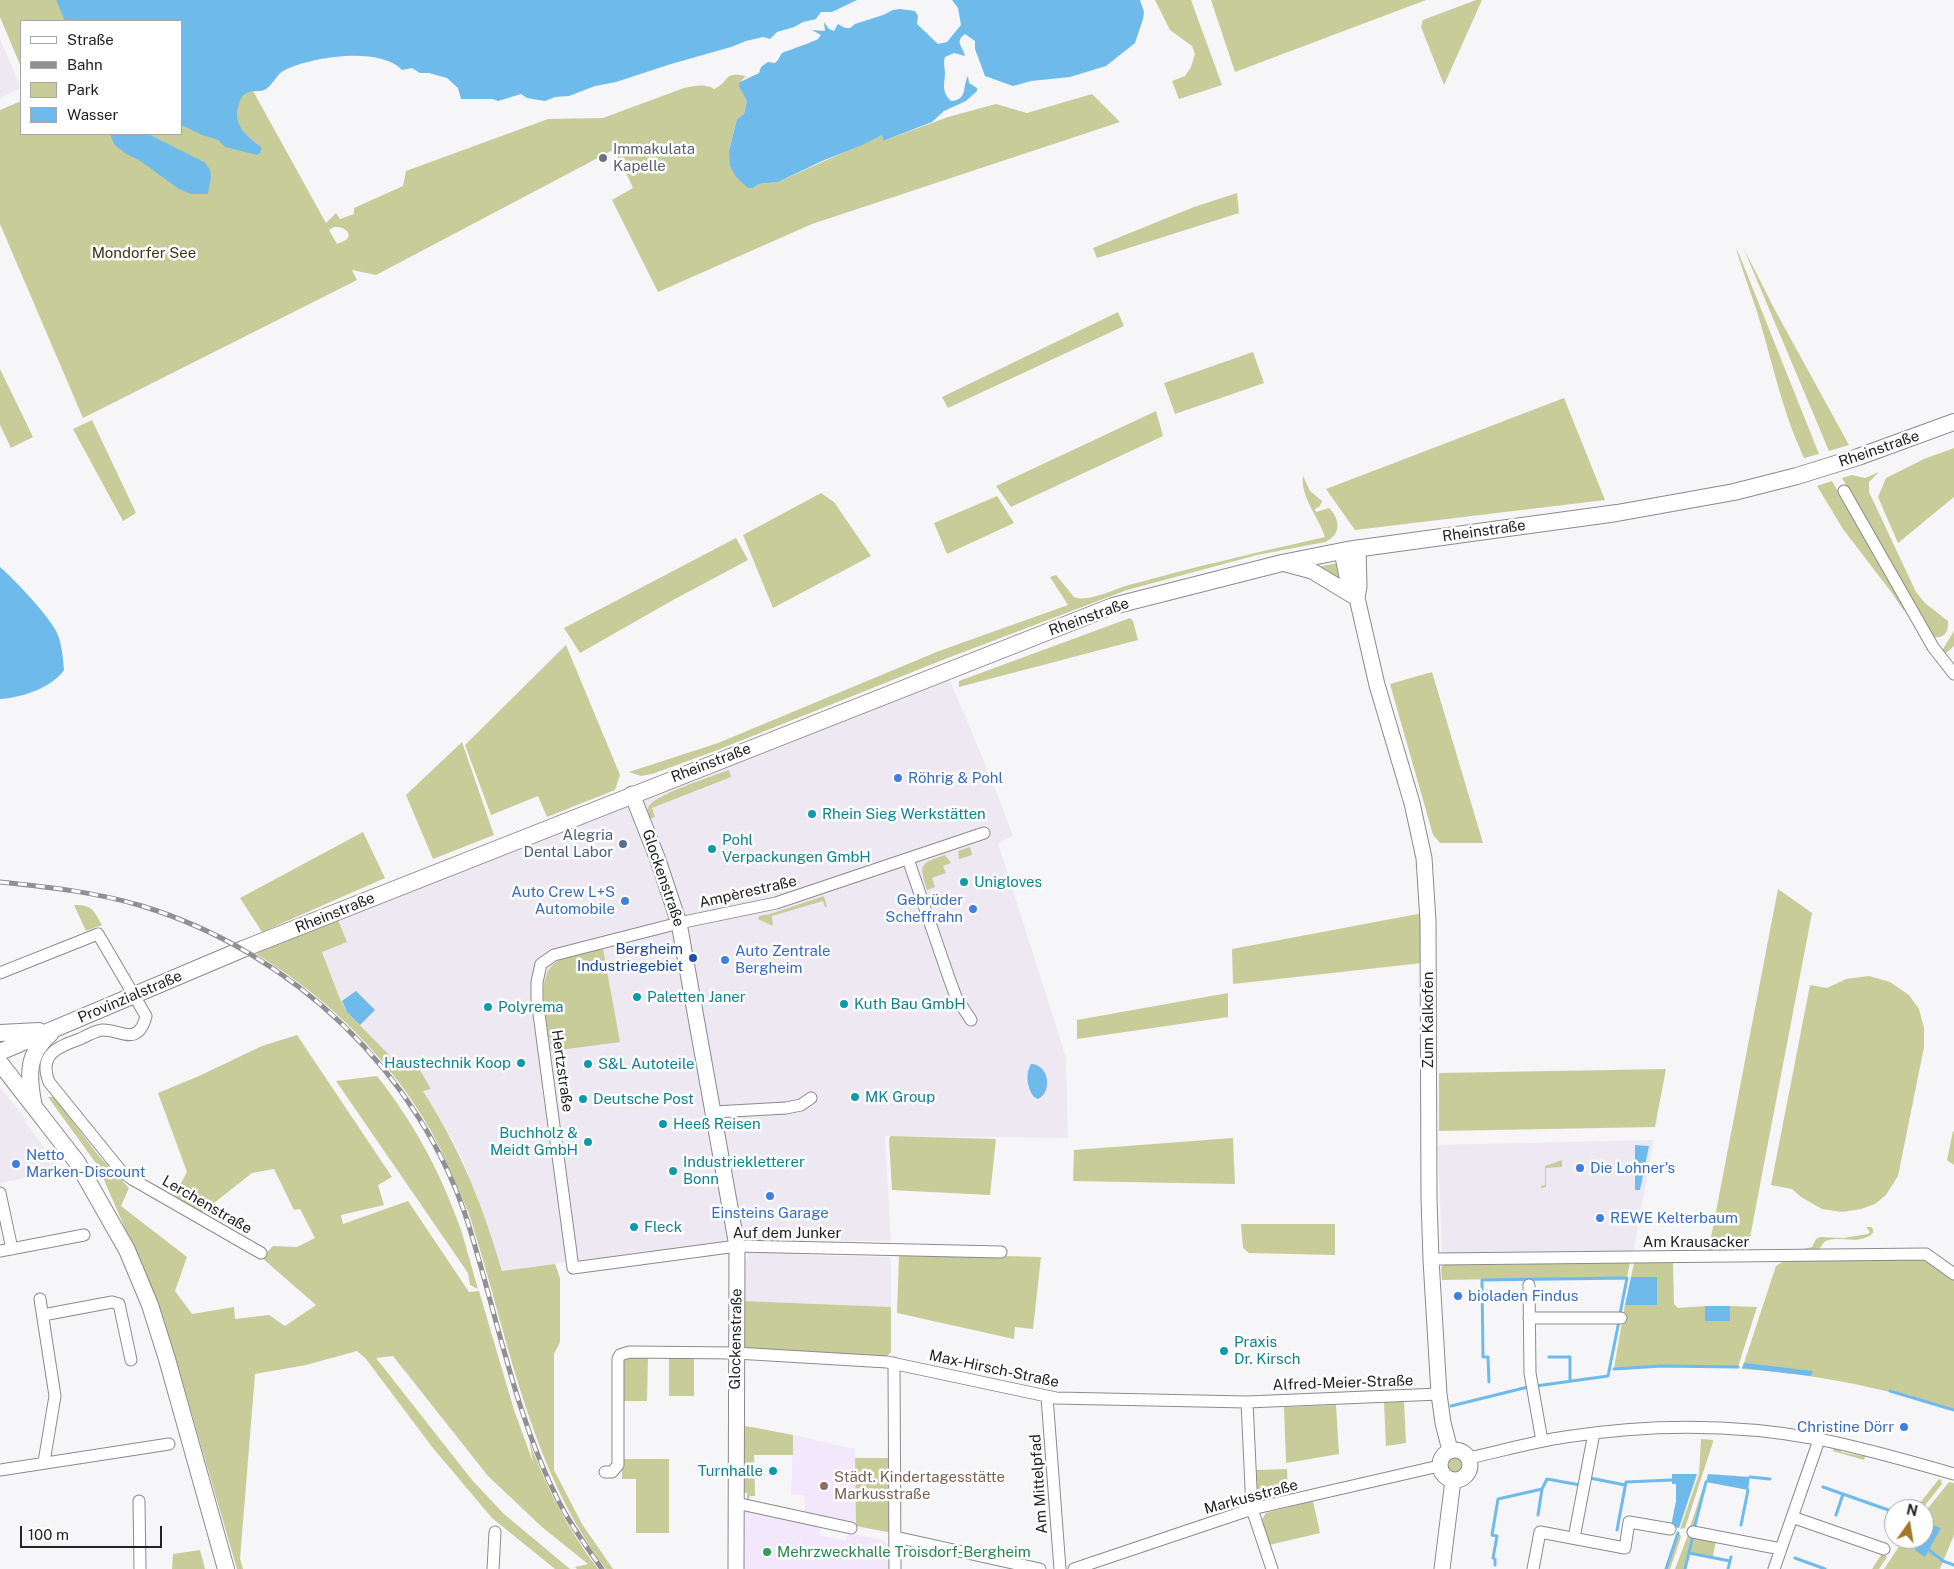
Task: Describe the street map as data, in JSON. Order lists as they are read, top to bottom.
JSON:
{
  "streets": {
    "main road": ["Rheinstraße", "Provinzialstraße"],
    "street": [
      "Glockenstraße",
      "Ampèrestraße",
      "Zum Kalkofen",
      "Hertzstraße",
      "Lerchenstraße",
      "Auf dem Junker",
      "Am Krausacker",
      "Max-Hirsch-Straße",
      "Alfred-Meier-Straße",
      "Am Mittelpfad",
      "Markusstraße"
    ]
  },
  "crossings": [
    ["Rheinstraße", "Glockenstraße"],
    ["Rheinstraße", "Provinzialstraße"],
    ["Rheinstraße", "Zum Kalkofen"],
    ["Glockenstraße", "Ampèrestraße"],
    ["Glockenstraße", "Hertzstraße"],
    ["Glockenstraße", "Auf dem Junker"],
    ["Glockenstraße", "Max-Hirsch-Straße"],
    ["Ampèrestraße", "Hertzstraße"],
    ["Provinzialstraße", "Lerchenstraße"],
    ["Zum Kalkofen", "Am Krausacker"],
    ["Zum Kalkofen", "Alfred-Meier-Straße"],
    ["Zum Kalkofen", "Markusstraße"],
    ["Hertzstraße", "Auf dem Junker"],
    ["Max-Hirsch-Straße", "Alfred-Meier-Straße"],
    ["Max-Hirsch-Straße", "Am Mittelpfad"]
  ],
  "parks": ["Mondorfer See"],
  "places": [
    "Immakulata Kapelle",
    "Röhrig & Pohl",
    "Rhein Sieg Werkstätten",
    "Alegria Dental Labor",
    "Pohl Verpackungen GmbH",
    "Unigloves",
    "Auto Crew L+S Automobile",
    "Gebrüder Scheffrahn",
    "Bergheim Industriegebiet",
    "Auto Zentrale Bergheim",
    "Paletten Janer",
    "Kuth Bau GmbH",
    "Polyrema",
    "Haustechnik Koop",
    "S&L Autoteile",
    "MK Group",
    "Deutsche Post",
    "Heeß Reisen",
    "Buchholz & Meidt GmbH",
    "Netto Marken-Discount",
    "Die Lohner's",
    "Industriekletterer Bonn",
    "Einsteins Garage",
    "REWE Kelterbaum",
    "Fleck",
    "bioladen Findus",
    "Praxis Dr. Kirsch",
    "Christine Dörr",
    "Turnhalle",
    "Städt. Kindertagesstätte Markusstraße",
    "Mehrzweckhalle Troisdorf-Bergheim"
  ],
  "legend": [
    "Straße",
    "Bahn",
    "Park",
    "Wasser"
  ],
  "scale_bar": "100 m",
  "north": "top"
}
